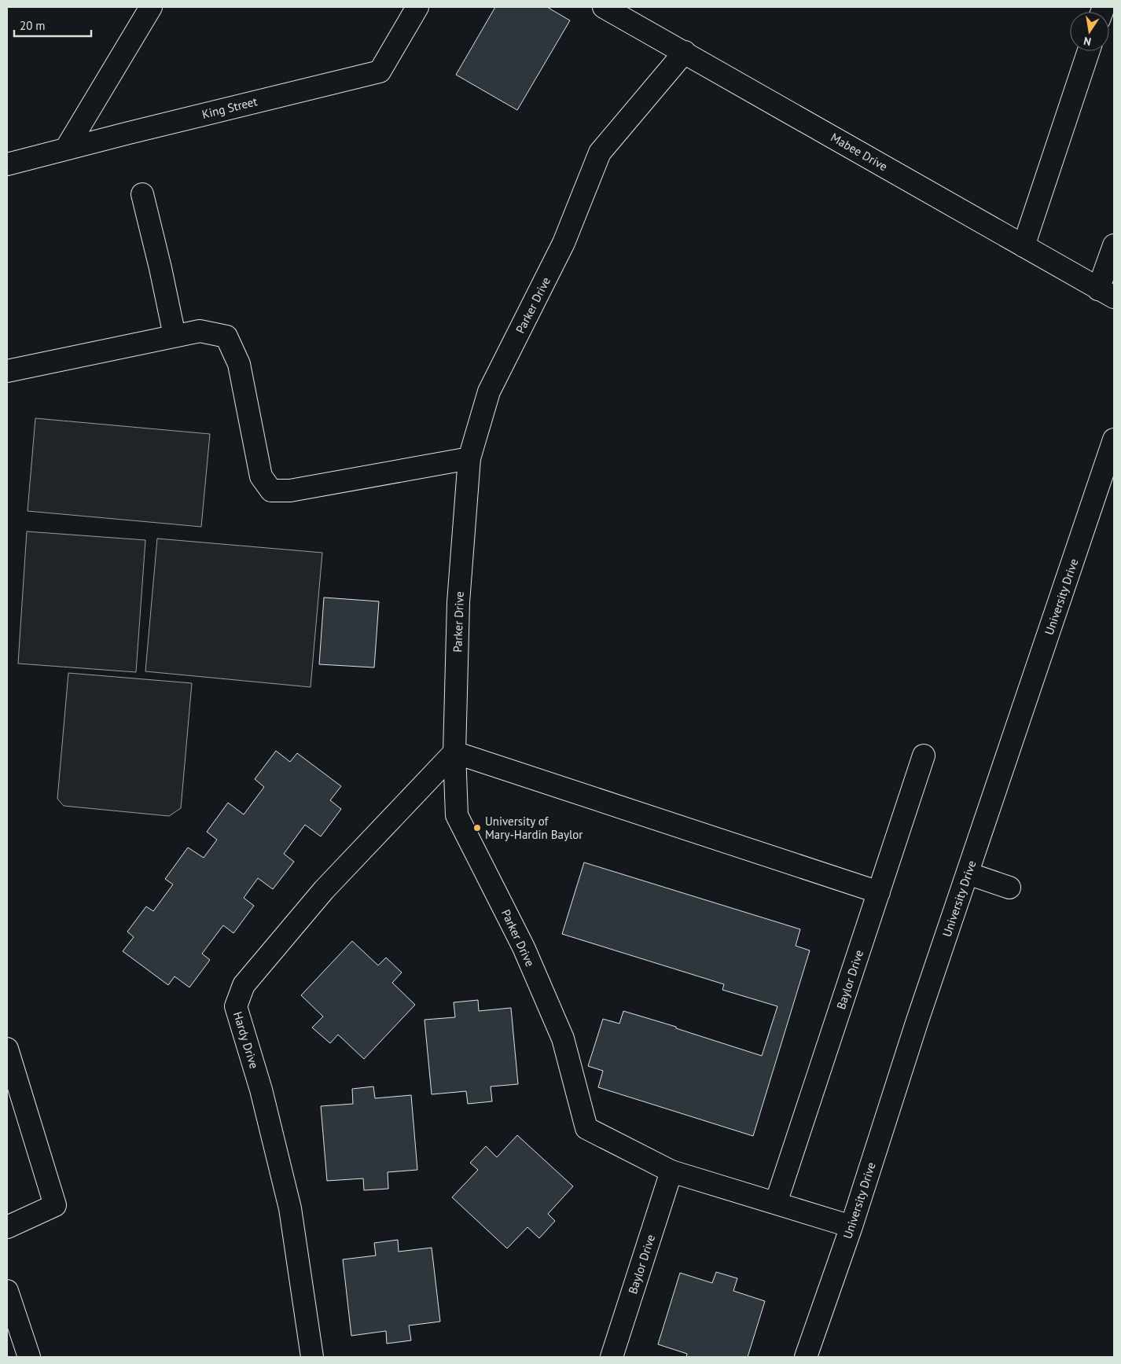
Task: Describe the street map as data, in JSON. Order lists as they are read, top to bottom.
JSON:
{
  "streets": {
    "street": [
      "King Street",
      "Mabee Drive",
      "Parker Drive",
      "University Drive",
      "Baylor Drive",
      "Hardy Drive"
    ]
  },
  "crossings": [
    ["Mabee Drive", "Parker Drive"],
    ["Parker Drive", "University Drive"],
    ["Parker Drive", "Baylor Drive"],
    ["Parker Drive", "Hardy Drive"]
  ],
  "places": ["University of Mary-Hardin Baylor"],
  "scale_bar": "20 m",
  "north": "bottom"
}
